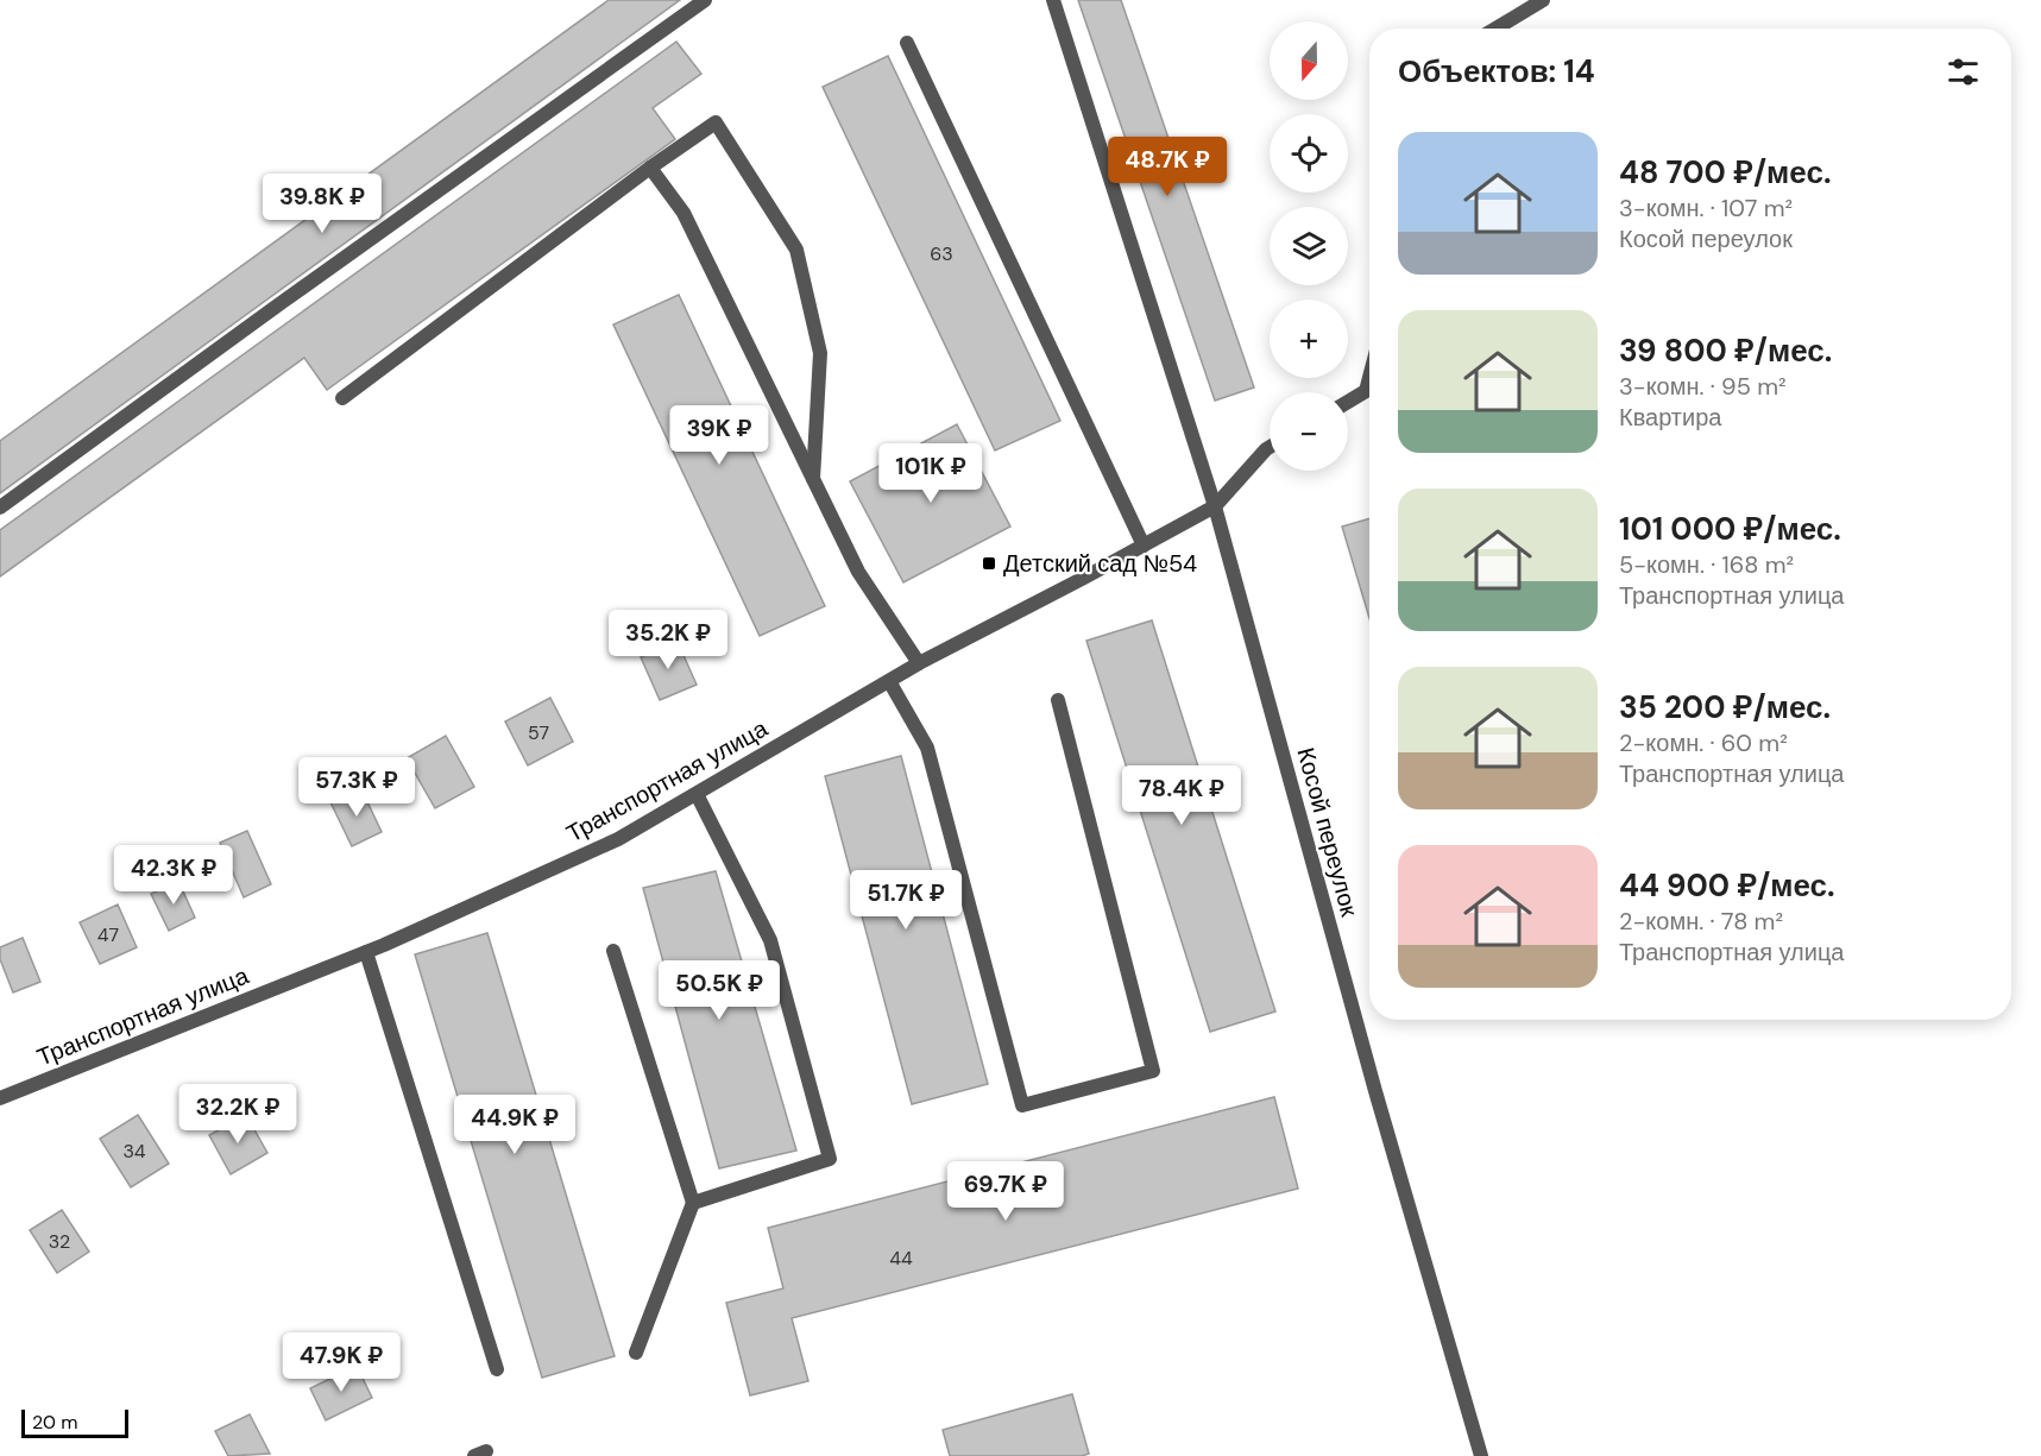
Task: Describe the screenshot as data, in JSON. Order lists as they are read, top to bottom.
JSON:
{
  "streets": {
    "street": ["Транспортная улица", "Косой переулок"]
  },
  "crossings": [
    ["Транспортная улица", "Косой переулок"]
  ],
  "places": {
    "transit": ["Детский сад №54"]
  },
  "house_numbers": [
    "63",
    "57",
    "47",
    "34",
    "32",
    "44"
  ],
  "scale_bar": "20 m",
  "north": "bottom",
  "page": {
    "map_buttons": ["+", "−"],
    "heading": "Объектов: 14",
    "list": [
      {
        "name": "48 700 ₽/мес.",
        "note": "3-комн. · 107 m² · Косой переулок"
      },
      {
        "name": "39 800 ₽/мес.",
        "note": "3-комн. · 95 m² · Квартира"
      },
      {
        "name": "101 000 ₽/мес.",
        "note": "5-комн. · 168 m² · Транспортная улица"
      },
      {
        "name": "35 200 ₽/мес.",
        "note": "2-комн. · 60 m² · Транспортная улица"
      },
      {
        "name": "44 900 ₽/мес.",
        "note": "2-комн. · 78 m² · Транспортная улица"
      }
    ],
    "price": [
      "48.7K ₽",
      "39.8K ₽",
      "39K ₽",
      "101K ₽",
      "35.2K ₽",
      "57.3K ₽",
      "78.4K ₽",
      "42.3K ₽",
      "51.7K ₽",
      "50.5K ₽",
      "32.2K ₽",
      "44.9K ₽",
      "69.7K ₽",
      "47.9K ₽"
    ],
    "scale": "20 m"
  }
}
